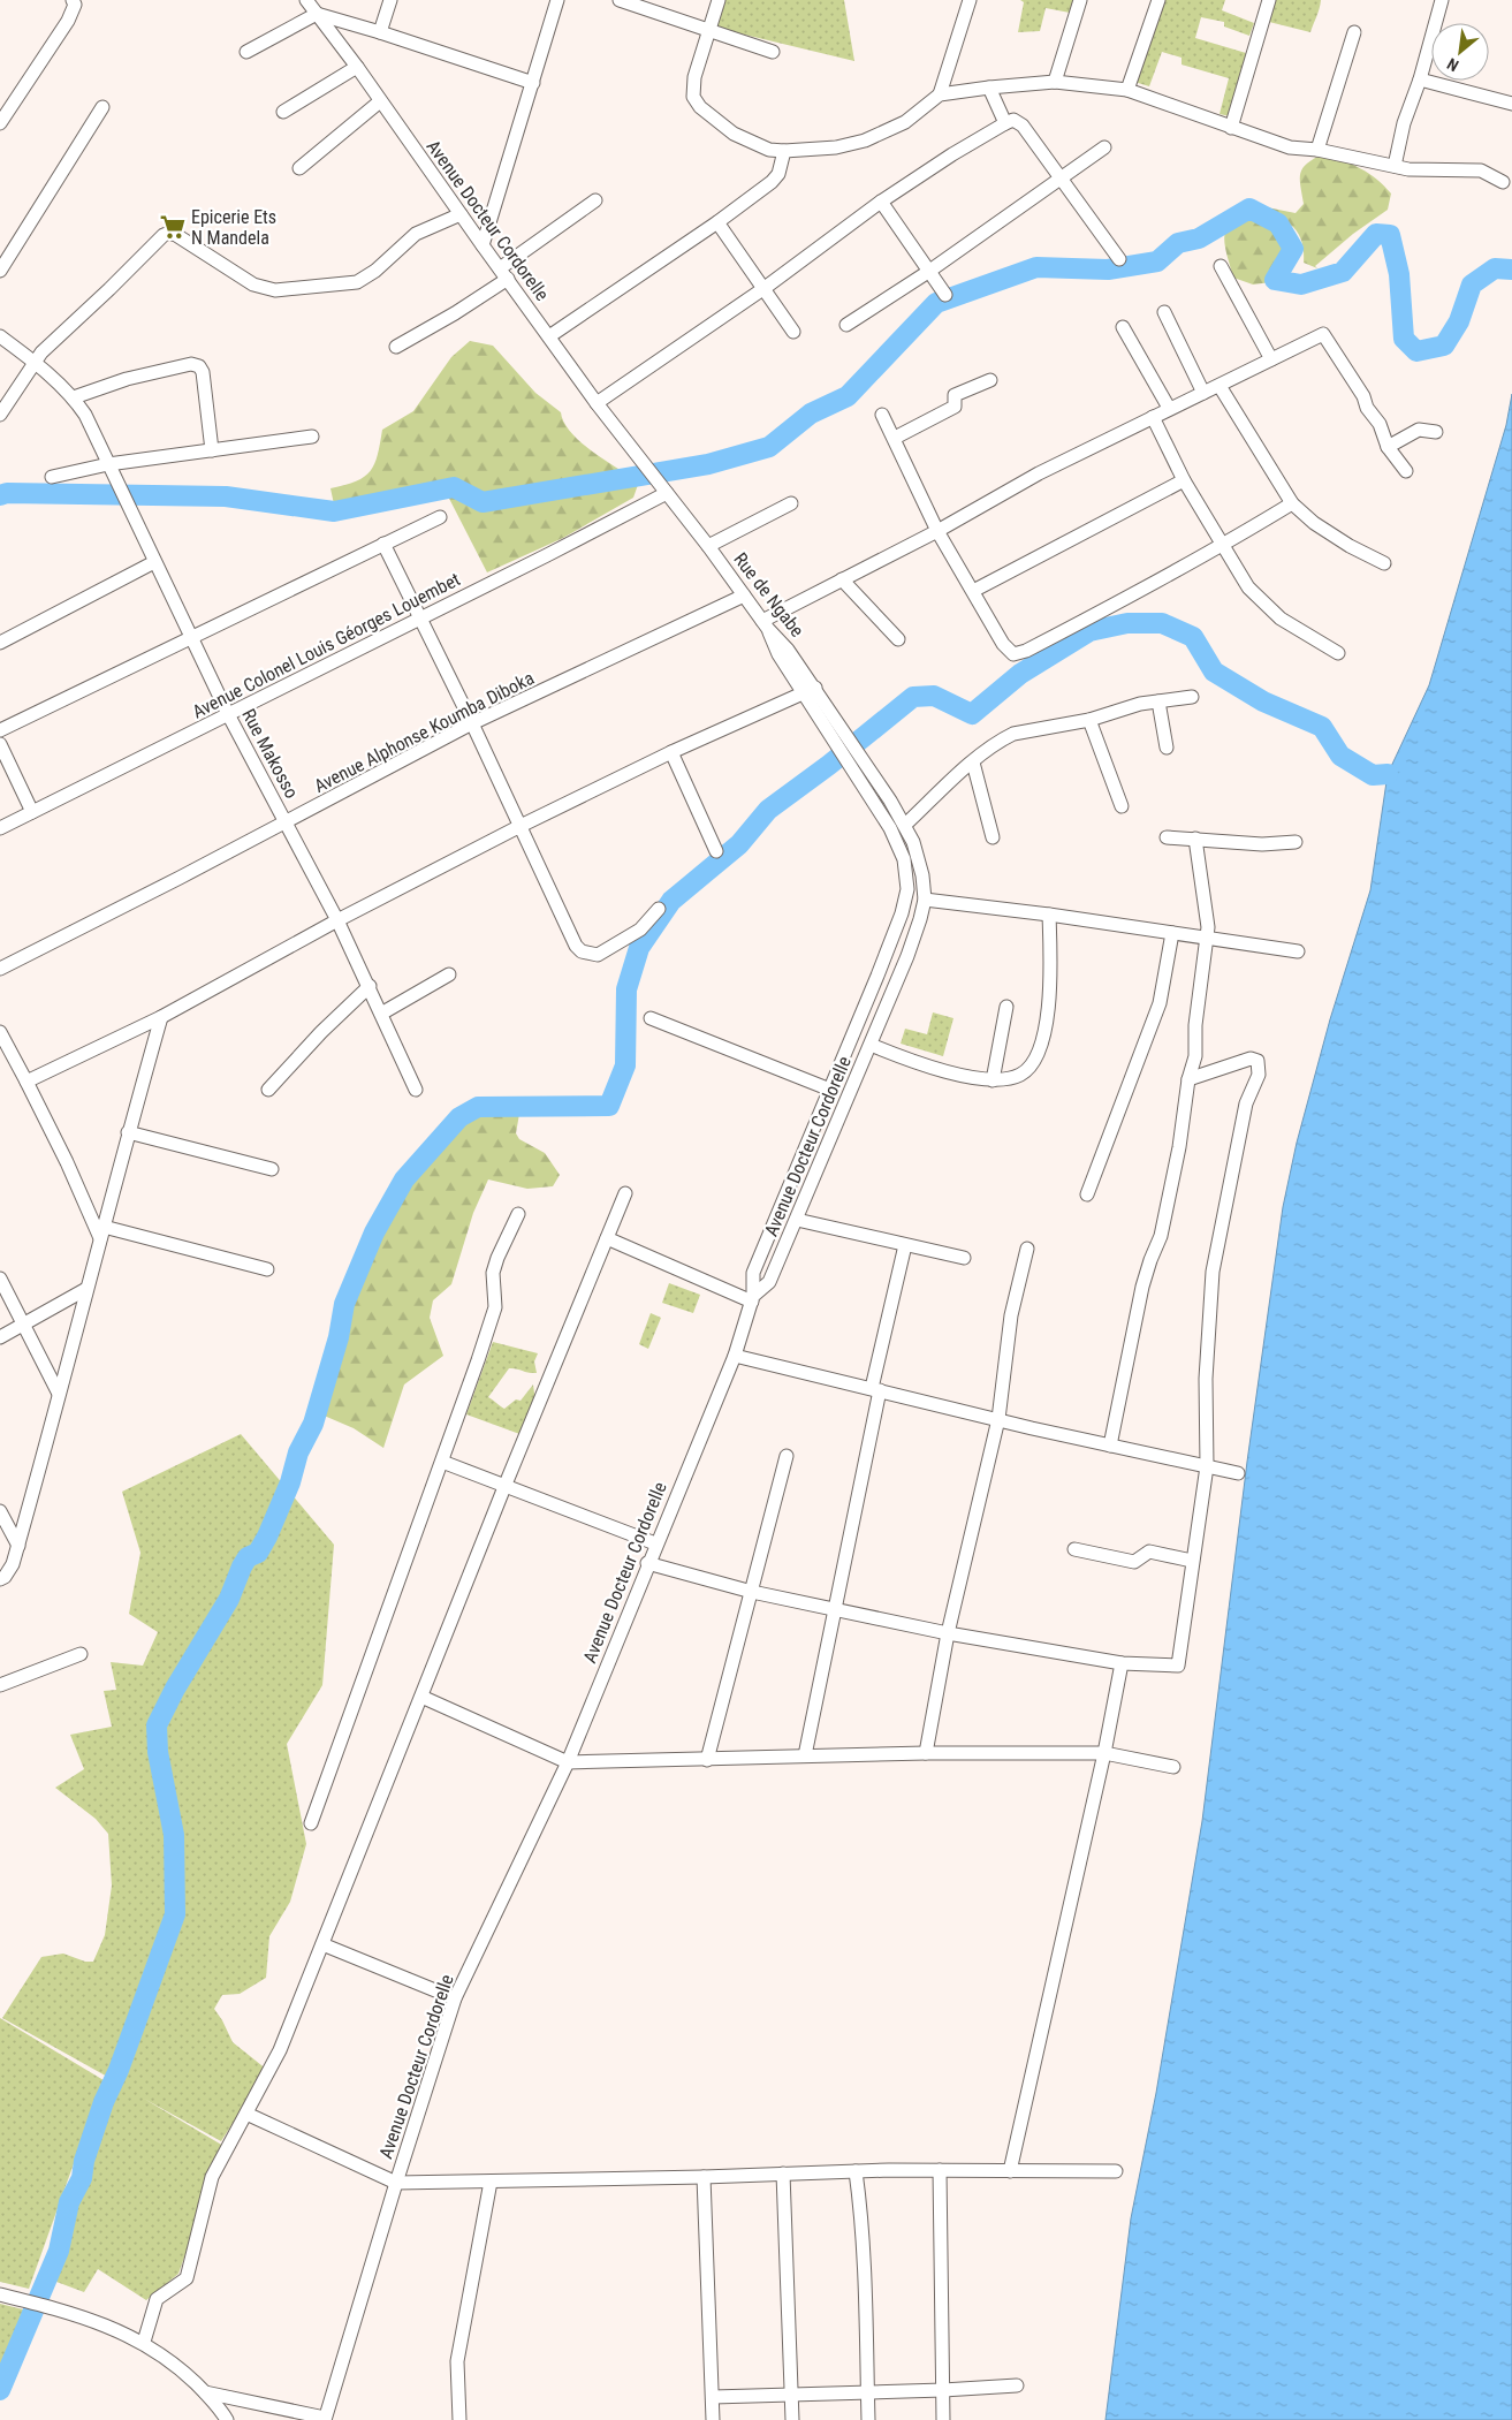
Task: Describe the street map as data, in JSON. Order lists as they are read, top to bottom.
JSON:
{
  "streets": {
    "street": [
      "Avenue Docteur Cordorelle",
      "Rue de Ngabe",
      "Avenue Colonel Louis Géorges Louembet",
      "Avenue Alphonse Koumba Diboka",
      "Rue Makosso"
    ]
  },
  "crossings": [
    ["Avenue Docteur Cordorelle", "Rue de Ngabe"],
    ["Rue de Ngabe", "Avenue Colonel Louis Géorges Louembet"],
    ["Rue de Ngabe", "Avenue Alphonse Koumba Diboka"],
    ["Avenue Colonel Louis Géorges Louembet", "Rue Makosso"],
    ["Avenue Alphonse Koumba Diboka", "Rue Makosso"]
  ],
  "places": {
    "supermarket": ["Epicerie Ets N Mandela"]
  },
  "north": "bottom left"
}
